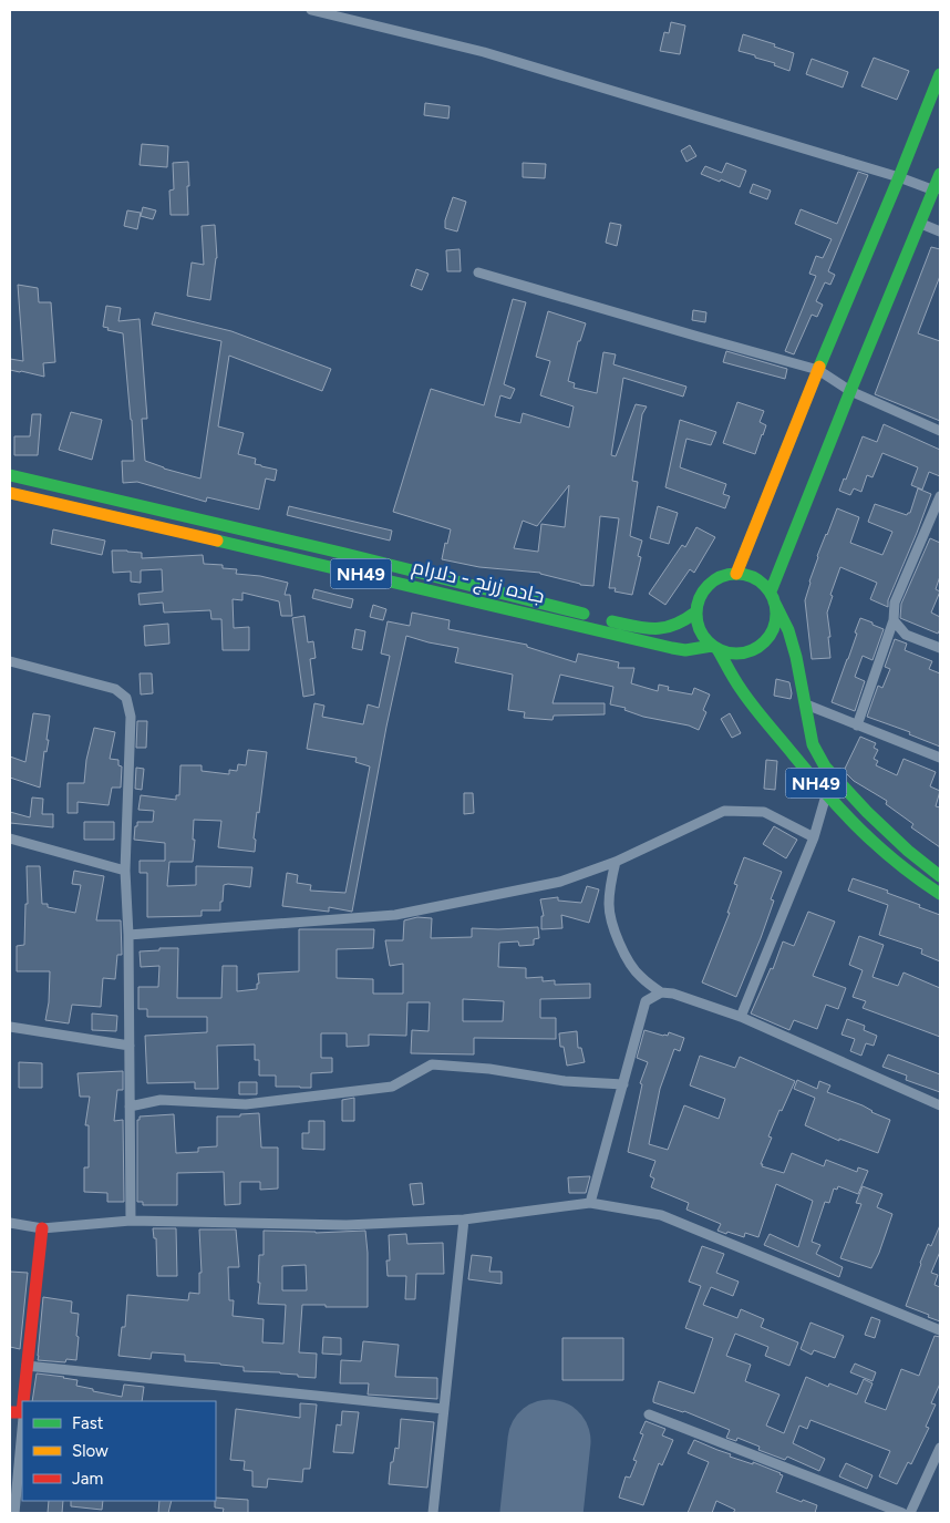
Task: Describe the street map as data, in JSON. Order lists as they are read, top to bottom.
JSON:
{
  "streets": {
    "main road": ["NH49", "جاده زرنج - دلارام"]
  },
  "crossings": [
    ["NH49", "جاده زرنج - دلارام"]
  ],
  "legend": ["Fast", "Slow", "Jam"]
}
